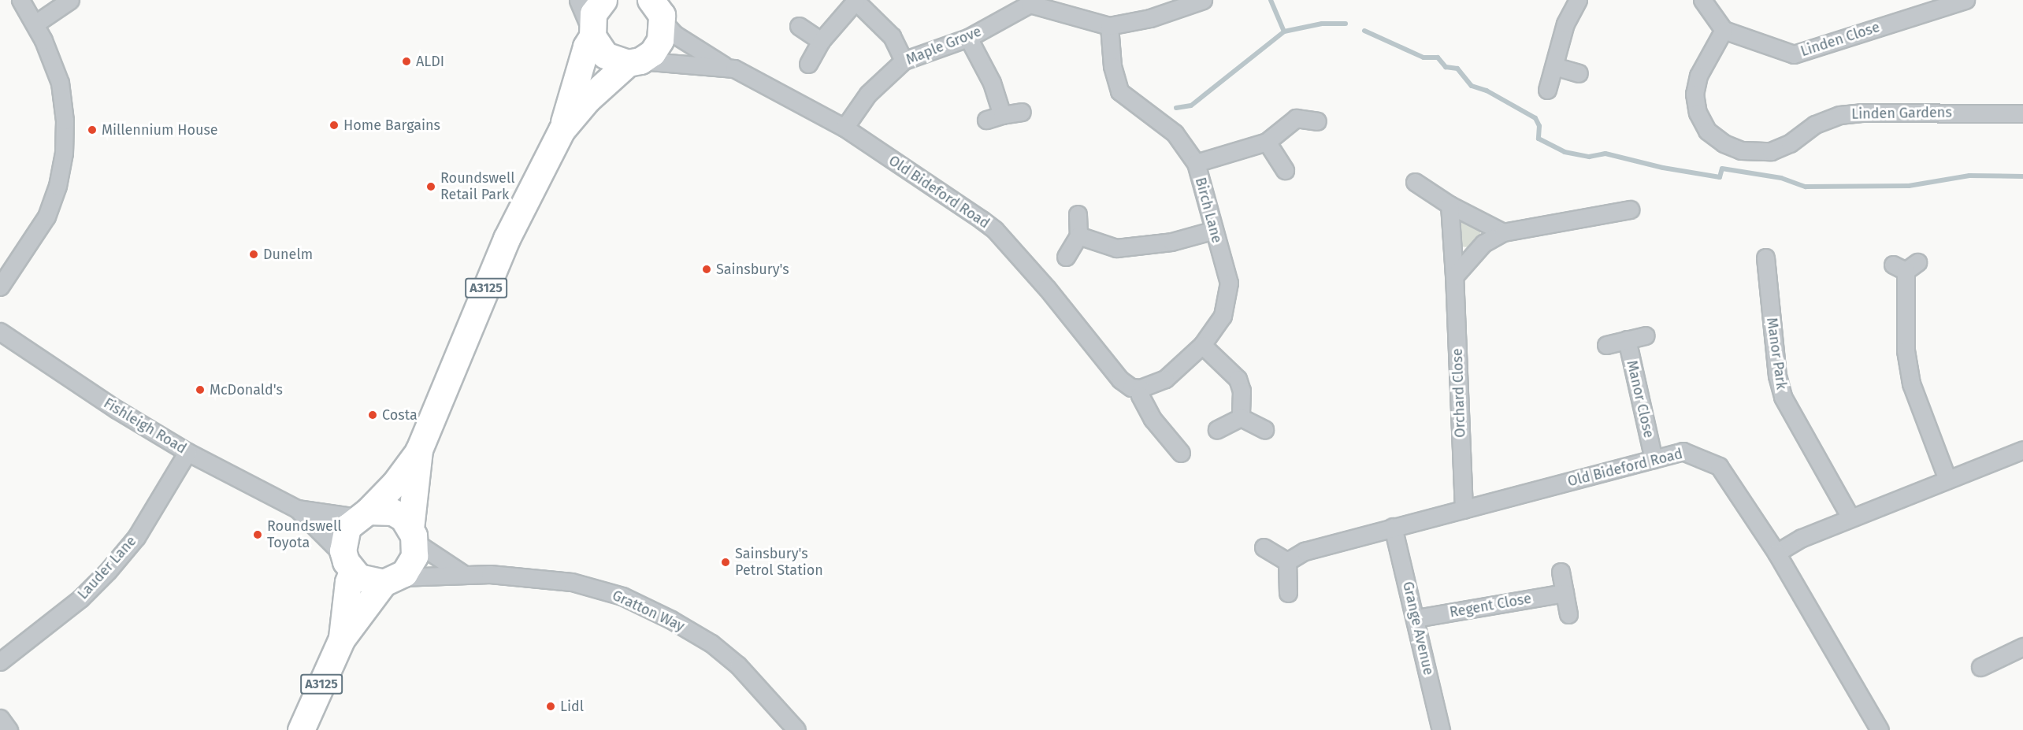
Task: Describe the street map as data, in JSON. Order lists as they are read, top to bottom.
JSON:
{
  "streets": {
    "main road": ["A3125"],
    "street": [
      "Linden Close",
      "Maple Grove",
      "Linden Gardens",
      "Old Bideford Road",
      "Birch Lane",
      "Manor Park",
      "Orchard Close",
      "Manor Close",
      "Fishleigh Road",
      "Lauder Lane",
      "Regent Close",
      "Gratton Way",
      "Grange Avenue"
    ]
  },
  "crossings": [
    ["Linden Close", "Linden Gardens"],
    ["Maple Grove", "Old Bideford Road"],
    ["Maple Grove", "Birch Lane"],
    ["Old Bideford Road", "Birch Lane"],
    ["Old Bideford Road", "A3125"],
    ["Old Bideford Road", "Orchard Close"],
    ["Old Bideford Road", "Manor Close"],
    ["Old Bideford Road", "Grange Avenue"],
    ["A3125", "Fishleigh Road"],
    ["A3125", "Gratton Way"],
    ["Fishleigh Road", "Lauder Lane"],
    ["Fishleigh Road", "Gratton Way"],
    ["Regent Close", "Grange Avenue"]
  ],
  "places": [
    "ALDI",
    "Home Bargains",
    "Millennium House",
    "Roundswell Retail Park",
    "Dunelm",
    "Sainsbury's",
    "McDonald's",
    "Costa",
    "Roundswell Toyota",
    "Sainsbury's Petrol Station",
    "Lidl"
  ]
}
